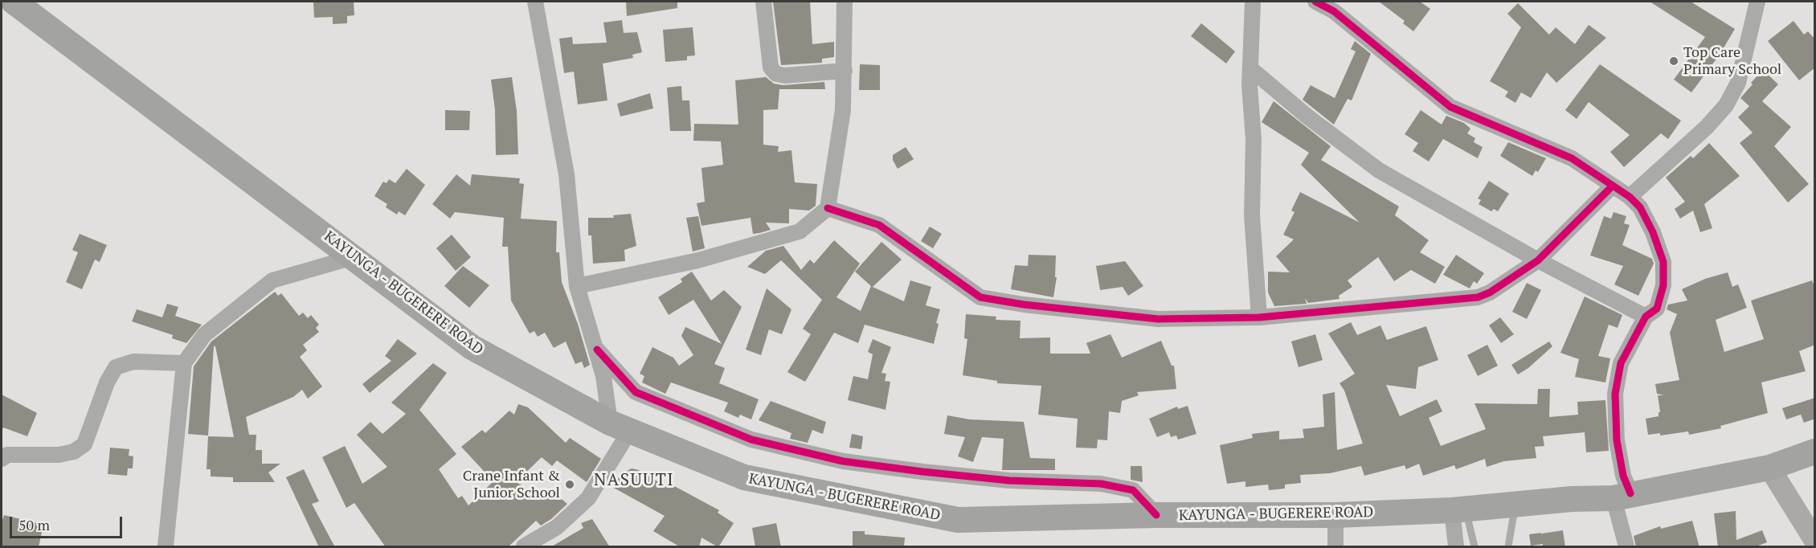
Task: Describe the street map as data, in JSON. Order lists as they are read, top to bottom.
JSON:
{
  "streets": {
    "main road": ["KAYUNGA - BUGERERE ROAD"]
  },
  "districts": ["NASUUTI"],
  "places": ["Top Care Primary School", "Crane Infant & Junior School"],
  "scale_bar": "50 m"
}
